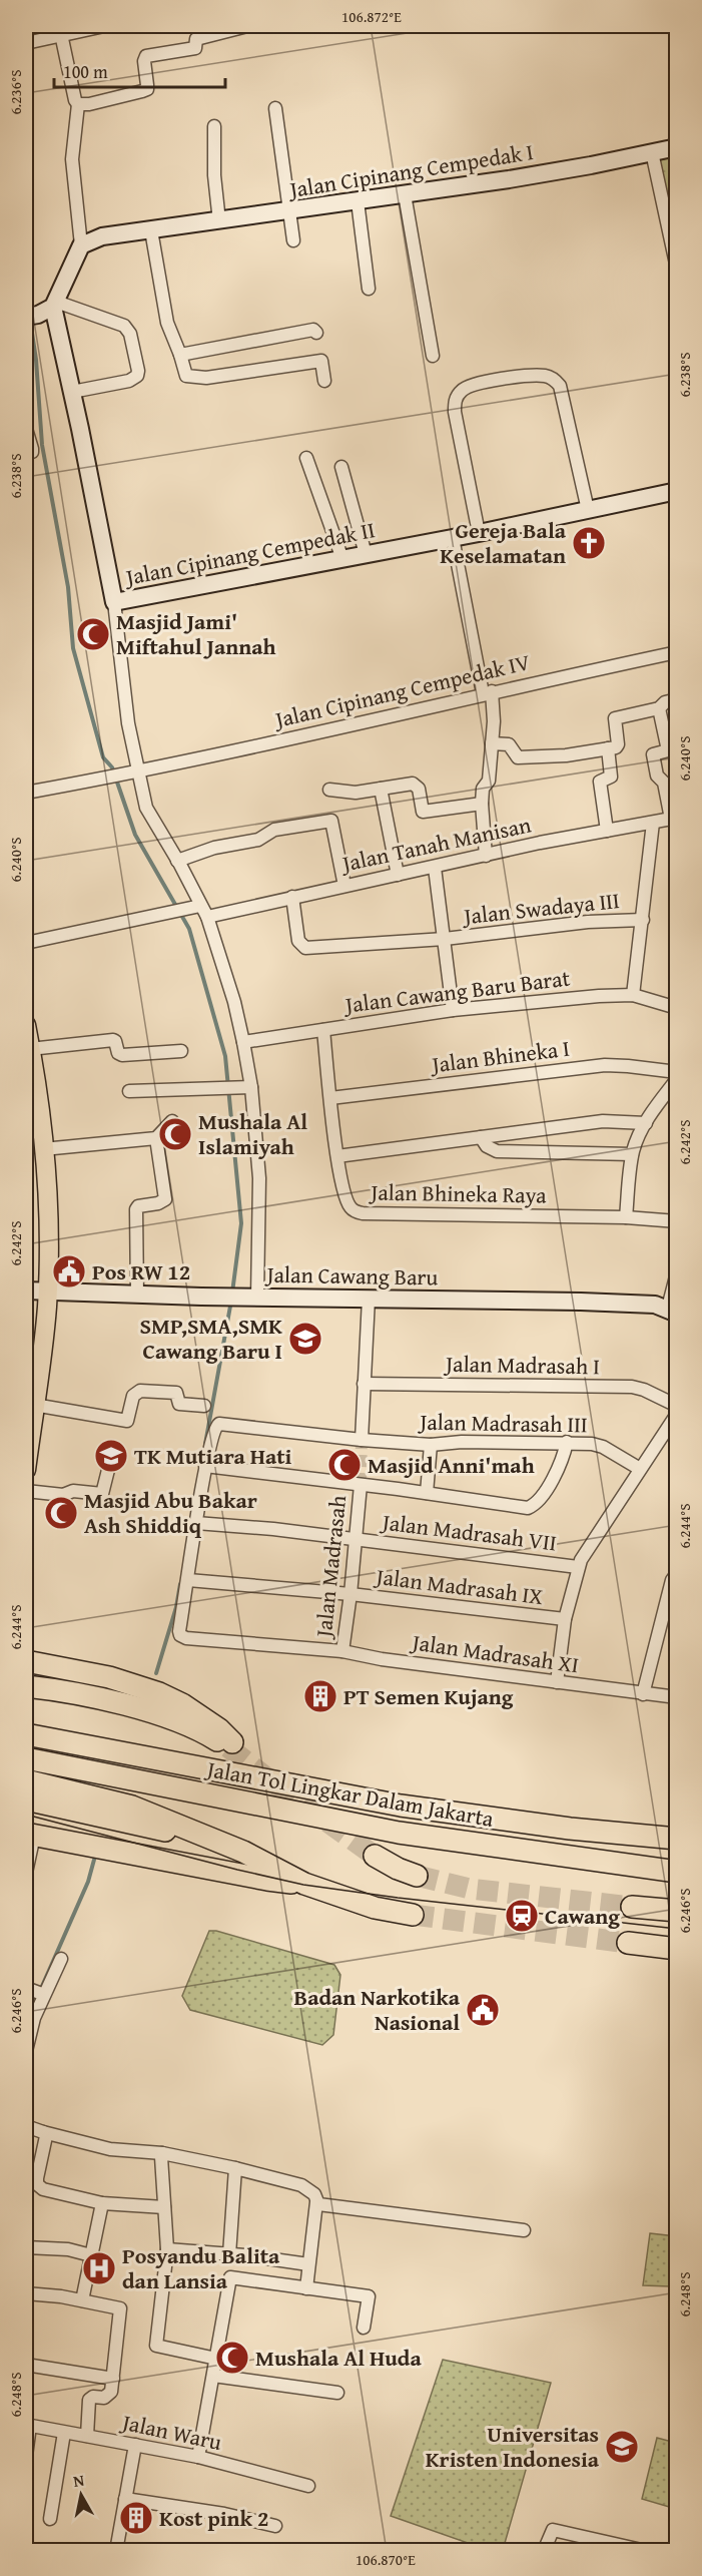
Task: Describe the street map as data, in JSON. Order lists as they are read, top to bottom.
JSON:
{
  "streets": {
    "highway": ["Jalan Tol Lingkar Dalam Jakarta"],
    "street": [
      "Jalan Cipinang Cempedak I",
      "Jalan Cipinang Cempedak II",
      "Jalan Cipinang Cempedak IV",
      "Jalan Tanah Manisan",
      "Jalan Swadaya III",
      "Jalan Cawang Baru Barat",
      "Jalan Bhineka I",
      "Jalan Bhineka Raya",
      "Jalan Cawang Baru",
      "Jalan Madrasah I",
      "Jalan Madrasah III",
      "Jalan Madrasah VII",
      "Jalan Madrasah",
      "Jalan Madrasah IX",
      "Jalan Madrasah XI",
      "Jalan Waru"
    ]
  },
  "crossings": [
    ["Jalan Tanah Manisan", "Jalan Swadaya III"],
    ["Jalan Cawang Baru Barat", "Jalan Bhineka Raya"],
    ["Jalan Bhineka I", "Jalan Bhineka Raya"],
    ["Jalan Madrasah VII", "Jalan Madrasah"],
    ["Jalan Madrasah", "Jalan Madrasah IX"],
    ["Jalan Madrasah", "Jalan Madrasah XI"],
    ["Jalan Madrasah IX", "Jalan Madrasah XI"]
  ],
  "places": {
    "church": ["Gereja Bala Keselamatan"],
    "mosque": [
      "Masjid Jami' Miftahul Jannah",
      "Mushala Al Islamiyah",
      "Masjid Anni'mah",
      "Masjid Abu Bakar Ash Shiddiq",
      "Mushala Al Huda"
    ],
    "public building": ["Pos RW 12", "Badan Narkotika Nasional"],
    "school or university": ["SMP,SMA,SMK Cawang Baru I", "TK Mutiara Hati", "Universitas Kristen Indonesia"],
    "building": ["PT Semen Kujang", "Kost pink 2"],
    "station": ["Cawang"],
    "hospital": ["Posyandu Balita dan Lansia"]
  },
  "scale_bar": "100 m",
  "north": "top",
  "coordinates": [
    "106.872°E",
    "6.236°S",
    "6.238°S",
    "6.240°S",
    "6.242°S",
    "6.244°S",
    "6.246°S",
    "6.248°S",
    "106.870°E"
  ]
}
